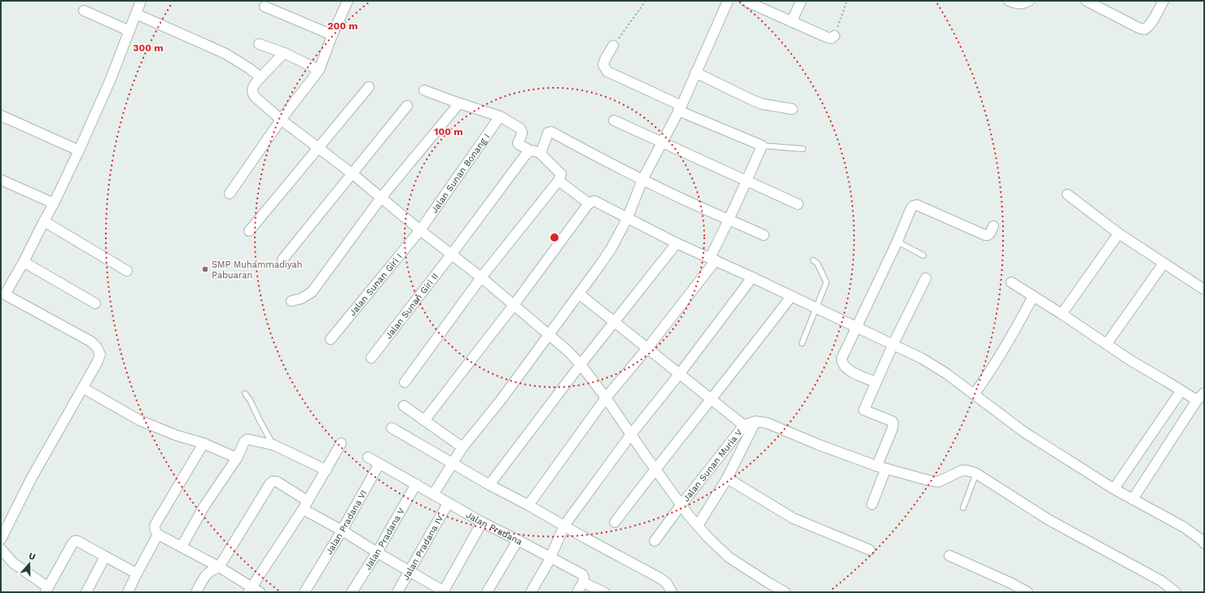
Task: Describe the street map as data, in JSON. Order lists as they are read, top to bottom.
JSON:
{
  "streets": {
    "street": [
      "Jalan Sunan Bonang I",
      "Jalan Sunan Giri I",
      "Jalan Sunan Giri II",
      "Jalan Sunan Muria V",
      "Jalan Pradana VI",
      "Jalan Pradana",
      "Jalan Pradana V",
      "Jalan Pradana IV"
    ]
  },
  "crossings": [
    ["Jalan Sunan Bonang I", "Jalan Sunan Giri I"],
    ["Jalan Pradana VI", "Jalan Pradana"],
    ["Jalan Pradana", "Jalan Pradana V"],
    ["Jalan Pradana", "Jalan Pradana IV"]
  ],
  "places": ["SMP Muhammadiyah Pabuaran"],
  "north": "top",
  "rings": ["200 m", "300 m", "100 m"]
}
